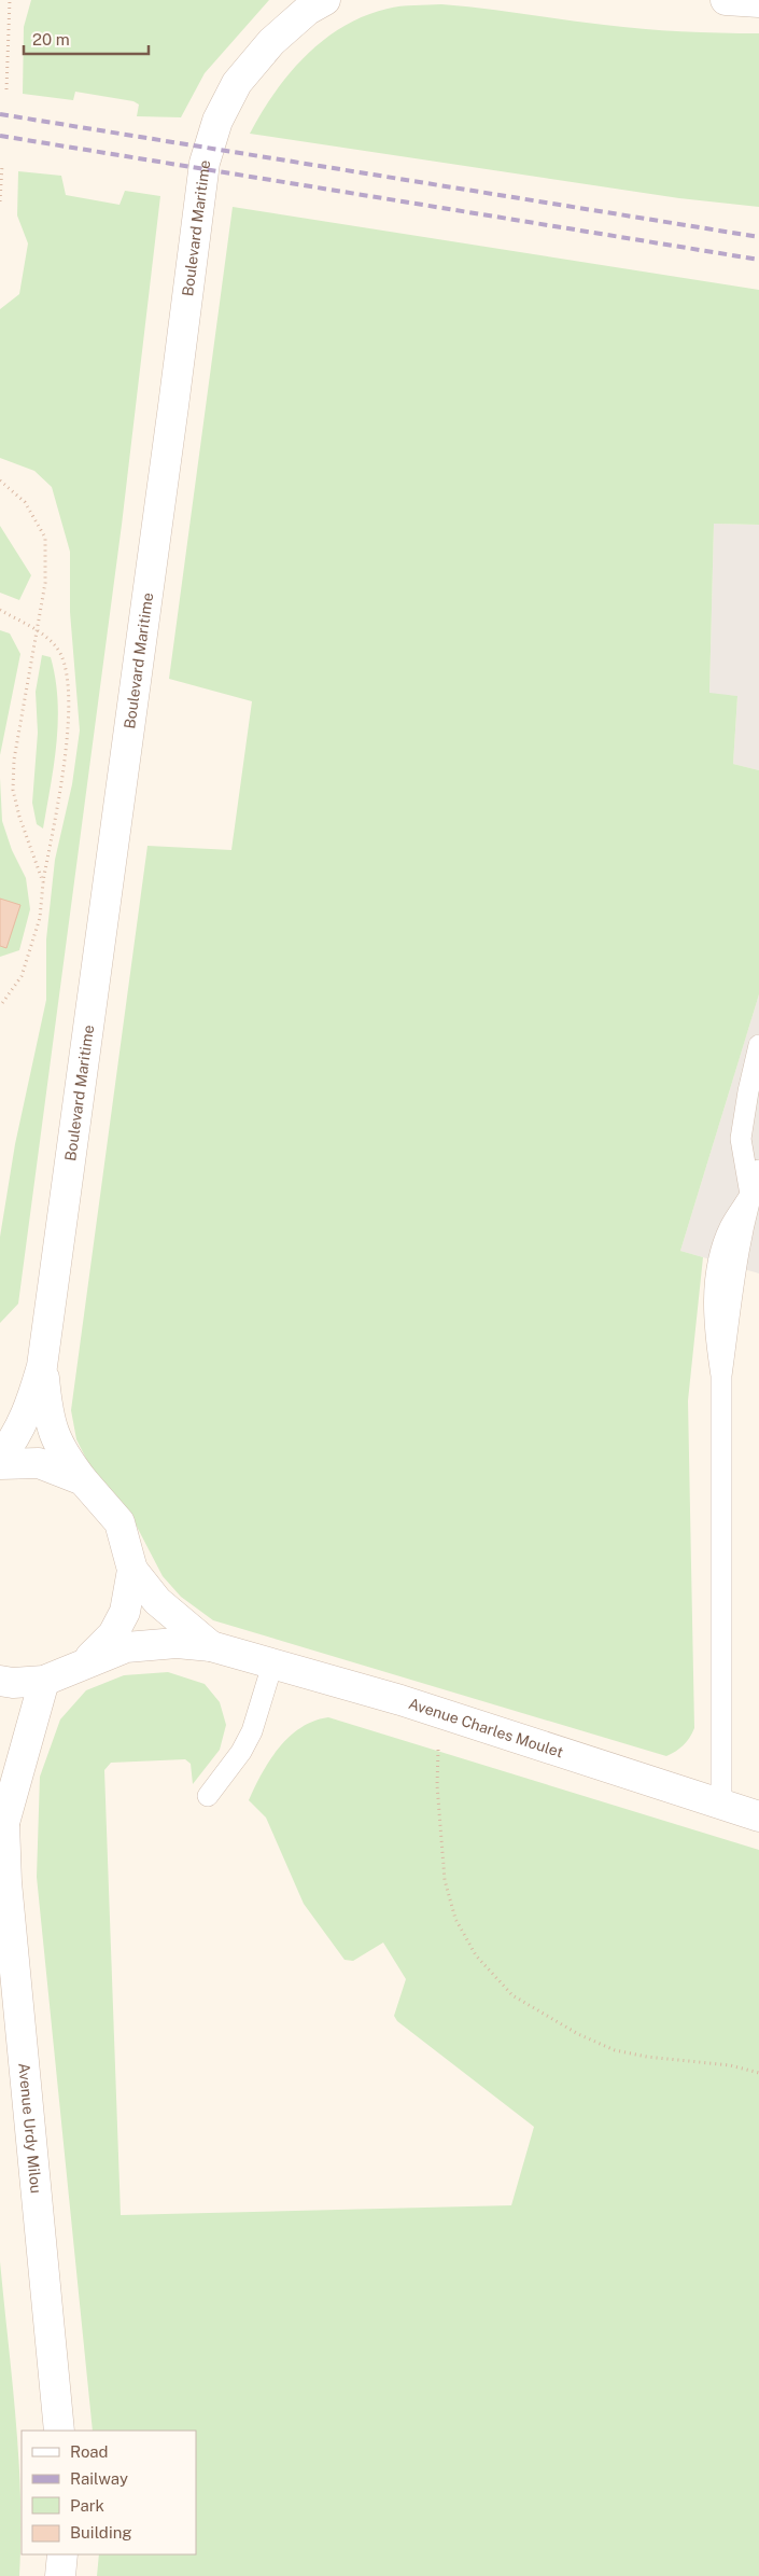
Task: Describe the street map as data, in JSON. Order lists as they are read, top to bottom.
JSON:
{
  "streets": {
    "street": ["Boulevard Maritime", "Avenue Charles Moulet", "Avenue Urdy Milou"]
  },
  "crossings": [
    ["Boulevard Maritime", "Avenue Charles Moulet"],
    ["Avenue Charles Moulet", "Avenue Urdy Milou"]
  ],
  "legend": [
    "Road",
    "Railway",
    "Park",
    "Building"
  ],
  "scale_bar": "20 m"
}
